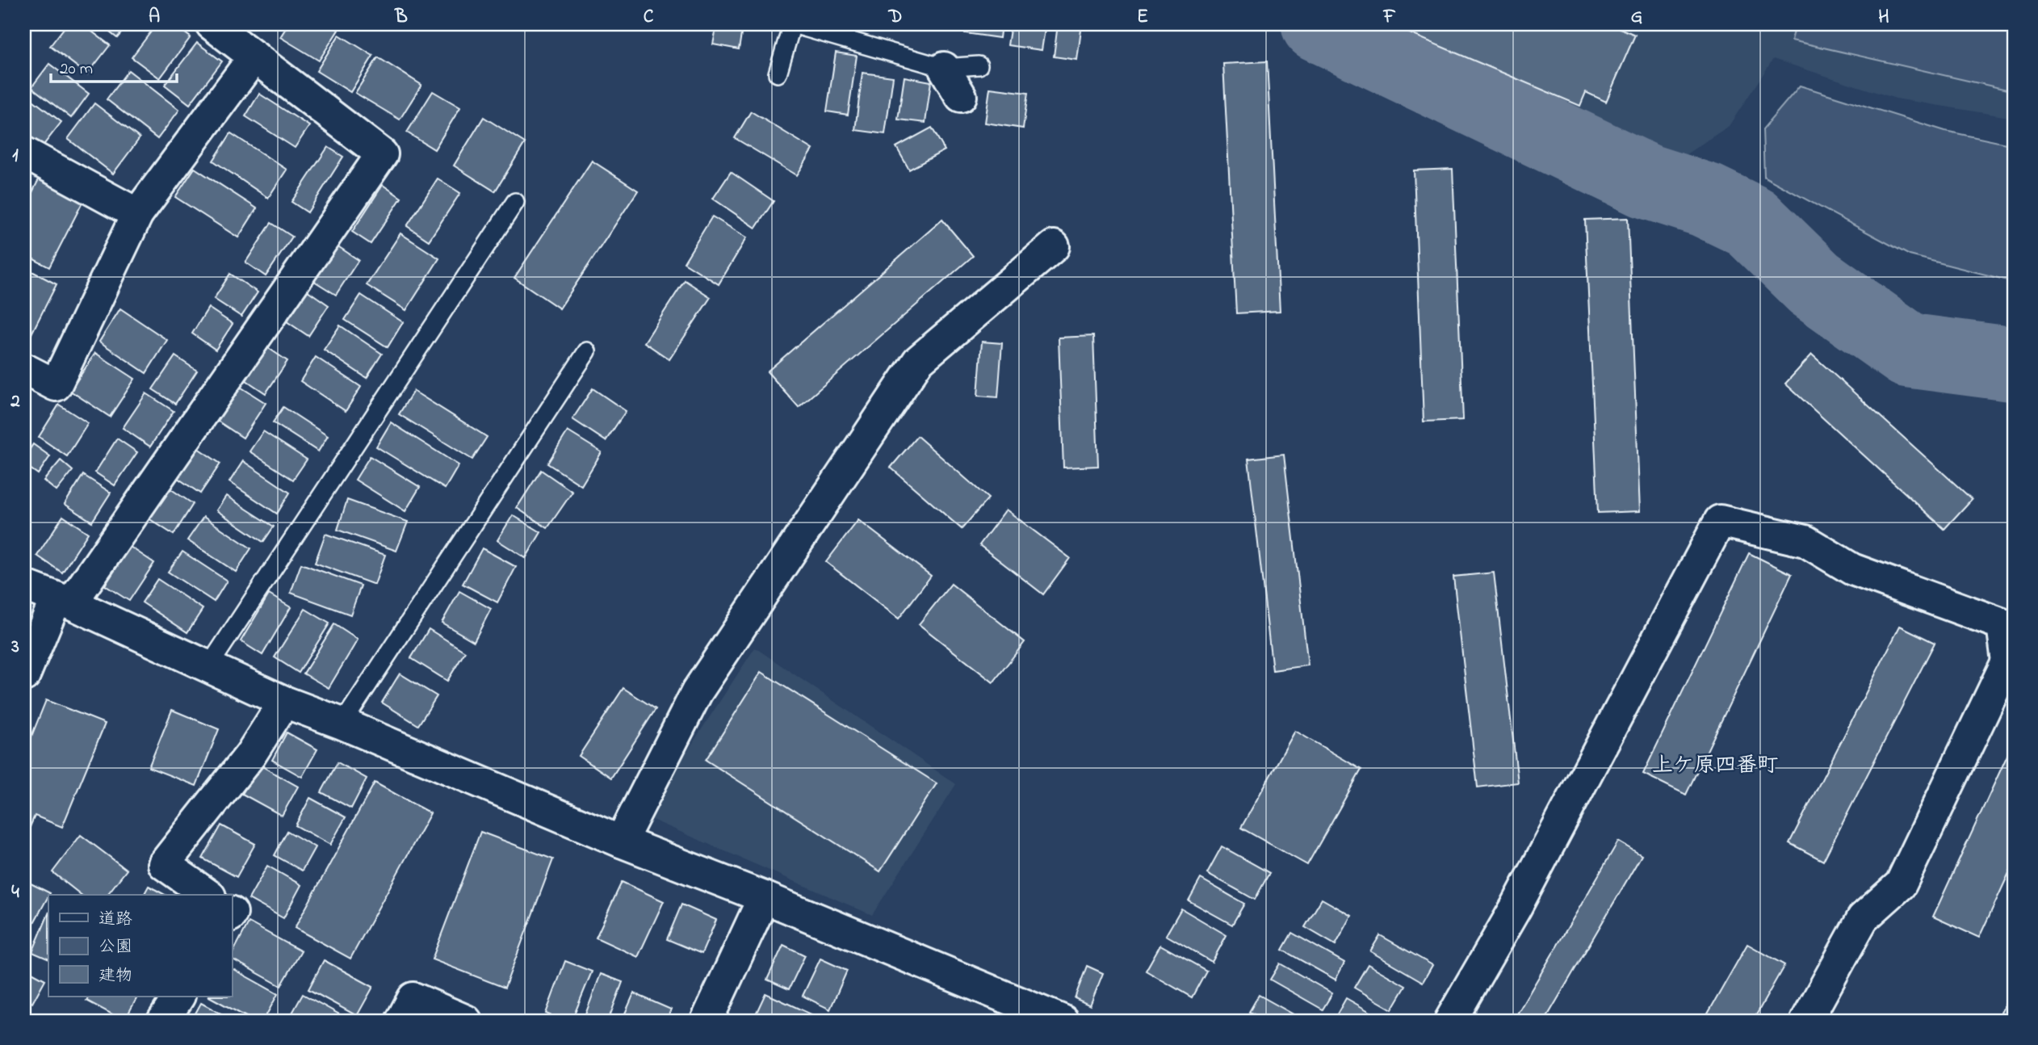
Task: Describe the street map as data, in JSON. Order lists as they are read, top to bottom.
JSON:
{
  "districts": ["上ケ原四番町"],
  "legend": ["道路", "公園", "建物"],
  "scale_bar": "20 m",
  "grid": {
    "columns": [
      "A",
      "B",
      "C",
      "D",
      "E",
      "F",
      "G",
      "H"
    ],
    "rows": [
      "1",
      "2",
      "3",
      "4"
    ]
  }
}
